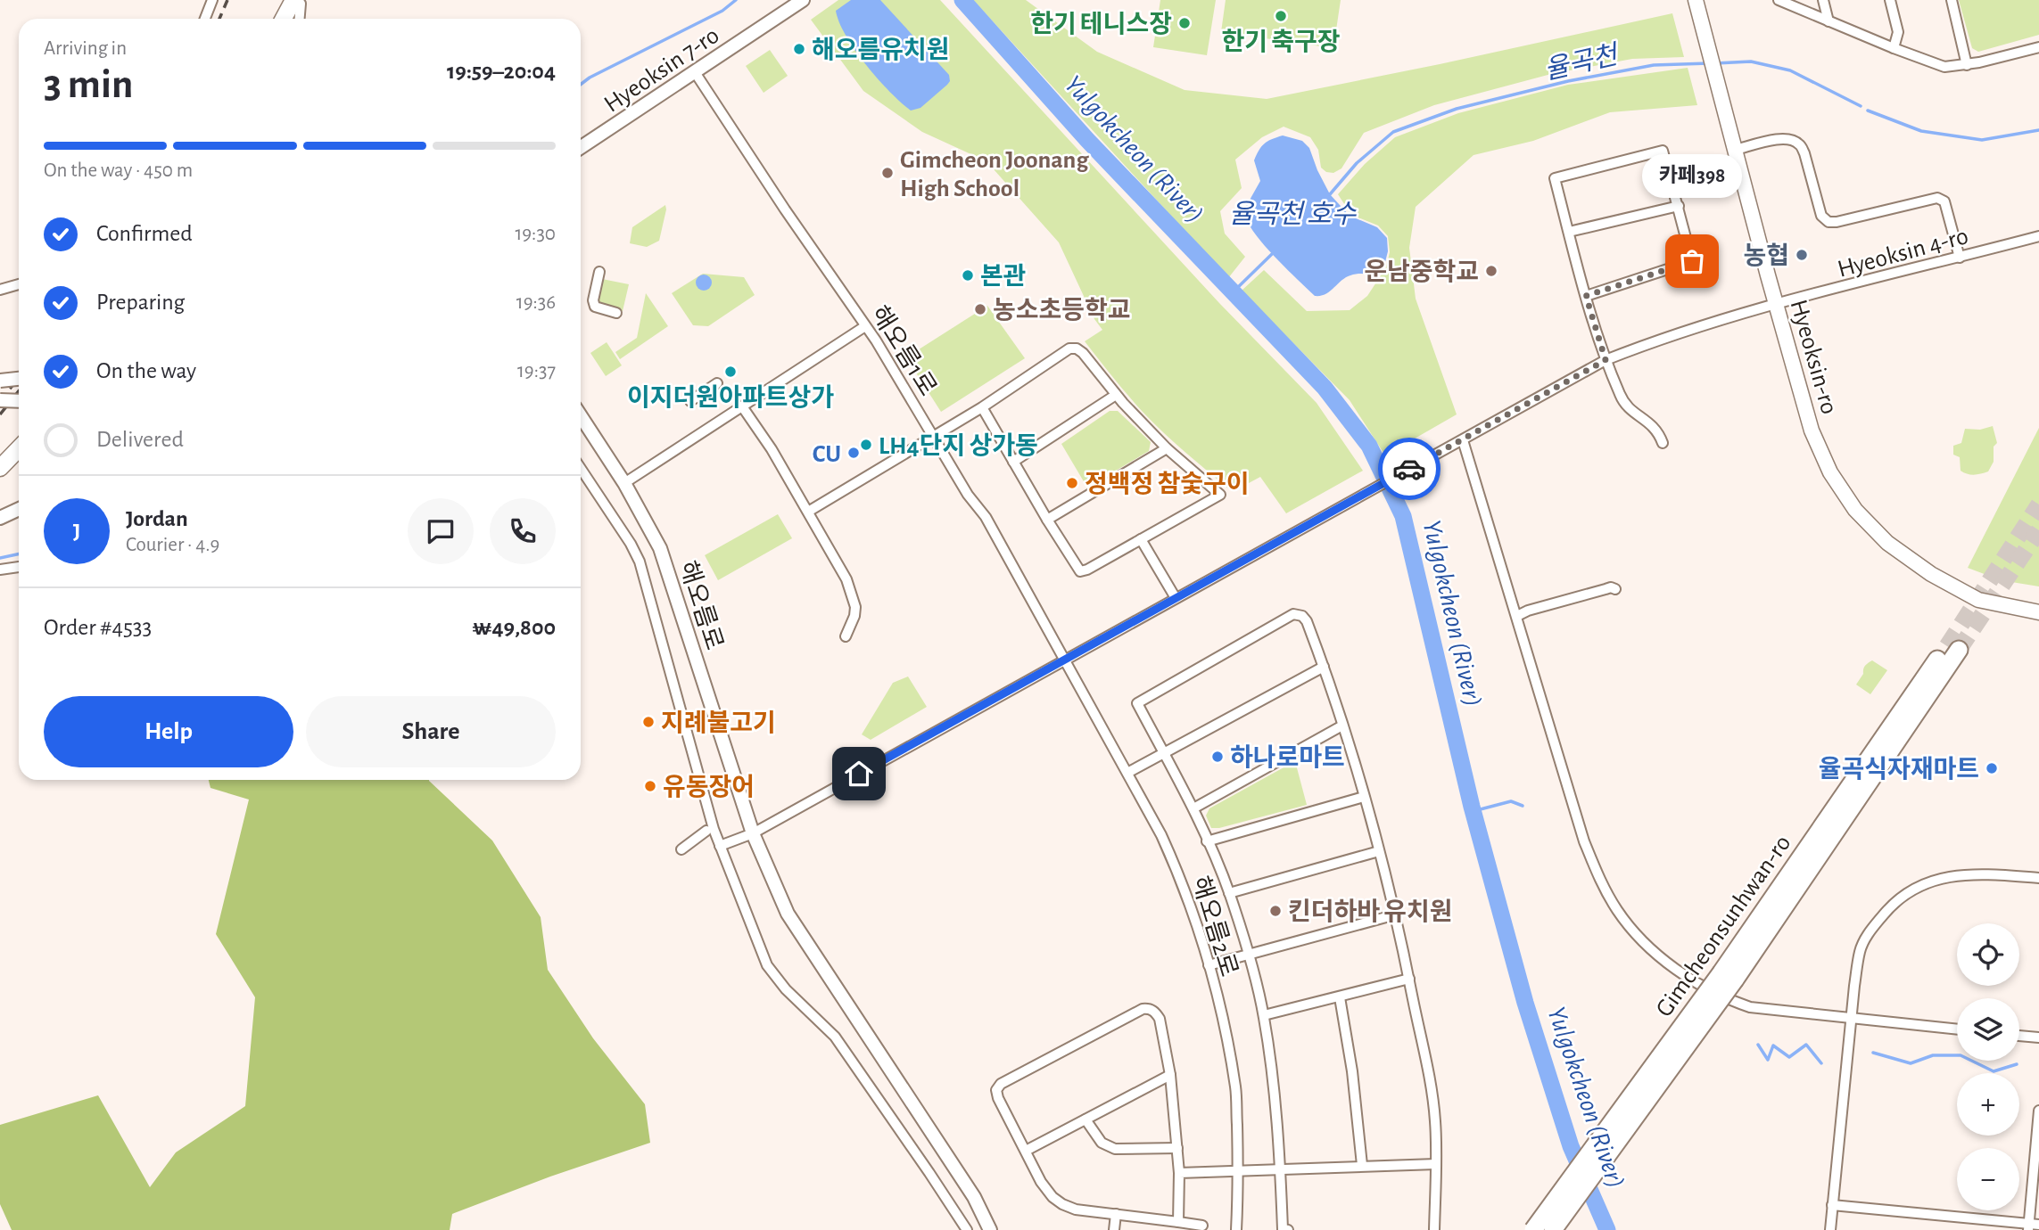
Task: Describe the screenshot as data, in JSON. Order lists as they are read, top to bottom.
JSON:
{
  "streets": {
    "highway": ["Gimcheonsunhwan-ro"],
    "main road": ["Hyeoksin-ro"],
    "street": [
      "Hyeoksin 7-ro",
      "Hyeoksin 4-ro",
      "해오름1로",
      "해오름로",
      "해오름2로"
    ]
  },
  "crossings": [
    ["Hyeoksin 7-ro", "해오름1로"],
    ["Hyeoksin 4-ro", "해오름1로"],
    ["Hyeoksin 4-ro", "Hyeoksin-ro"],
    ["Hyeoksin 4-ro", "해오름로"],
    ["Hyeoksin 4-ro", "해오름2로"],
    ["해오름1로", "해오름2로"]
  ],
  "water": ["율곡천", "Yulgokcheon (River)", "율곡천 호수"],
  "places": [
    "한기 축구장",
    "한기 테니스장",
    "해오름유치원",
    "Gimcheon Joonang High School",
    "농협",
    "카페398",
    "운남중학교",
    "본관",
    "농소초등학교",
    "이지더원아파트상가",
    "LH4단지 상가동",
    "CU",
    "정백정 참숯구이",
    "지례불고기",
    "하나로마트",
    "율곡식자재마트",
    "유동장어",
    "킨더하바 유치원"
  ],
  "page": {
    "heading": ["3 min", "Arriving in", "19:59–20:04"],
    "panel": [
      "Jordan",
      "Courier · 4.9",
      "Order #4533",
      "₩49,800"
    ],
    "bar": "On the way · 450 m",
    "bubble": "카페398",
    "list": [
      ["Confirmed", "19:30"],
      ["Preparing", "19:36"],
      ["On the way", "19:37"],
      "Delivered"
    ],
    "round": "J",
    "buttons": ["Help", "Share"],
    "map_buttons": ["+", "−"]
  }
}
